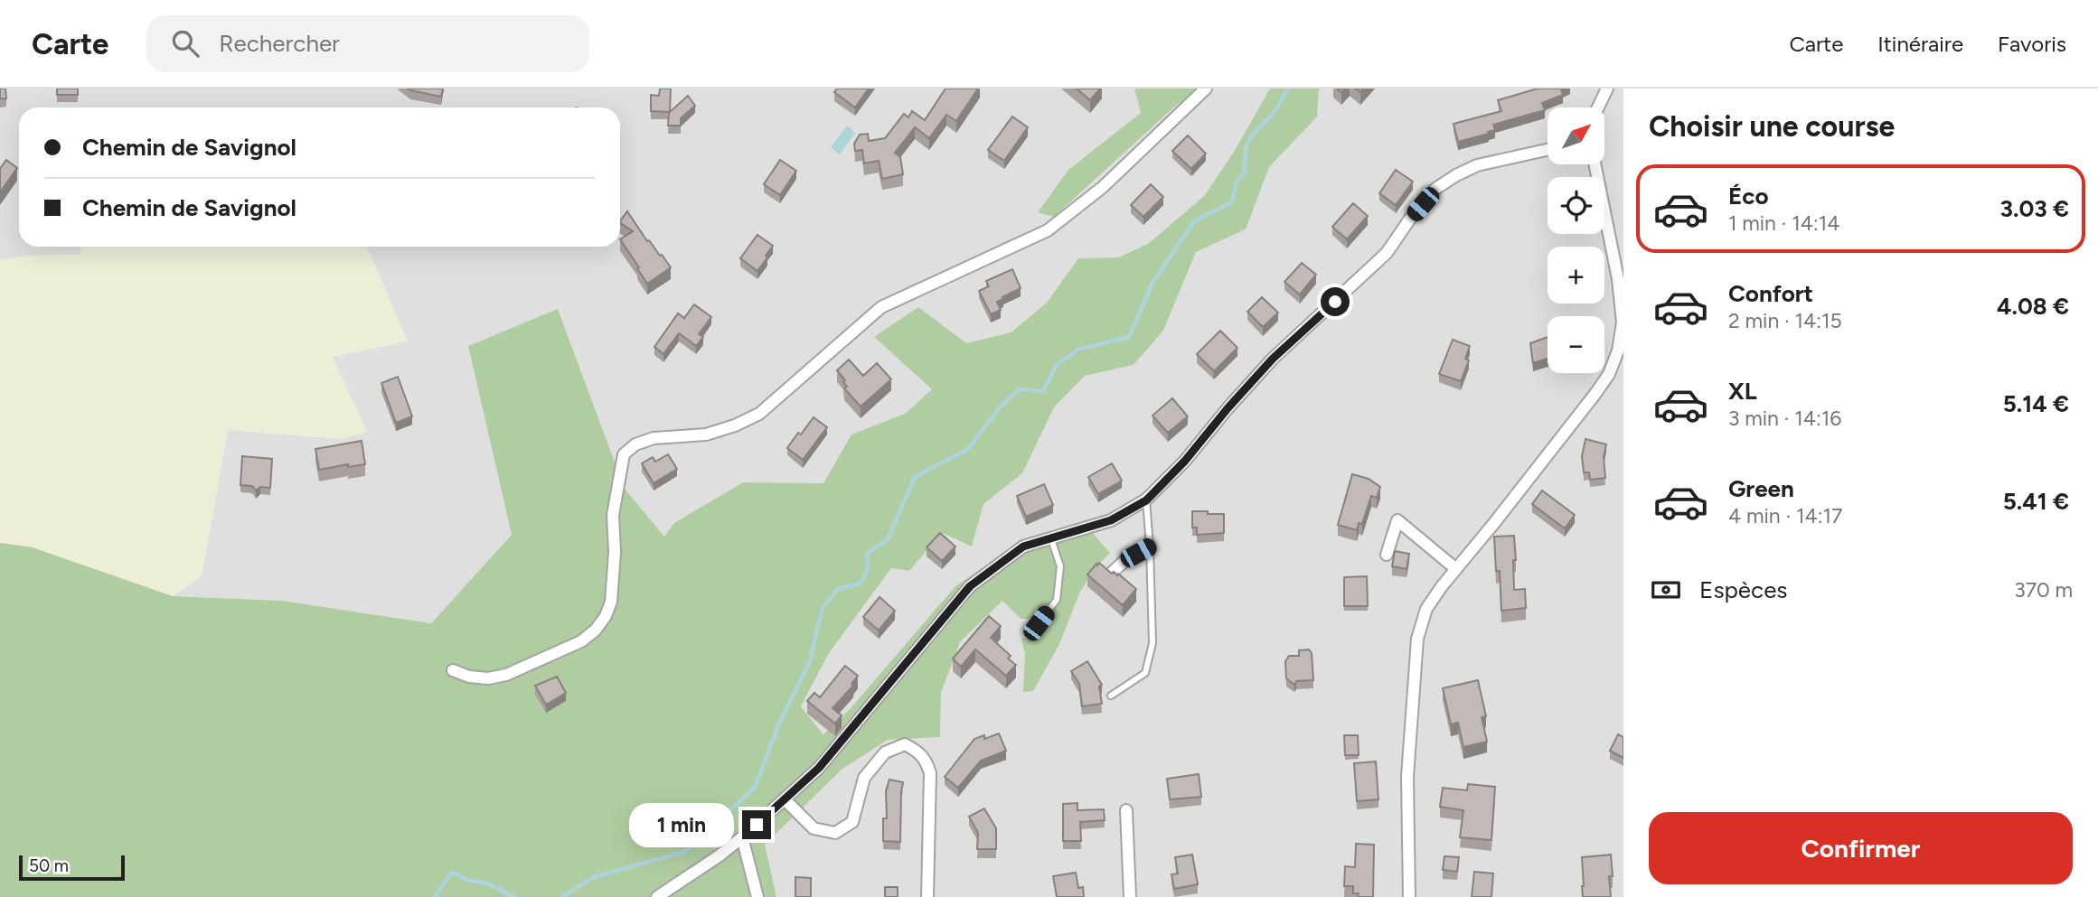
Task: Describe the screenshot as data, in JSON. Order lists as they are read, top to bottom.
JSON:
{
  "scale_bar": "50 m",
  "north": "top right",
  "page": {
    "header": "Carte",
    "search": "Rechercher",
    "nav": ["Carte", "Itinéraire", "Favoris"],
    "heading": "Choisir une course",
    "map_buttons": ["+", "−"],
    "banner": ["Chemin de Savignol", "Chemin de Savignol"],
    "list": [
      {
        "name": "Éco",
        "note": "1 min · 14:14",
        "value": "3.03 €"
      },
      {
        "name": "Confort",
        "note": "2 min · 14:15",
        "value": "4.08 €"
      },
      {
        "name": "XL",
        "note": "3 min · 14:16",
        "value": "5.14 €"
      },
      {
        "name": "Green",
        "note": "4 min · 14:17",
        "value": "5.41 €"
      }
    ],
    "pay": ["Espèces", "370 m"],
    "buttons": "Confirmer",
    "bubble": "1 min",
    "scale": "50 m"
  }
}
